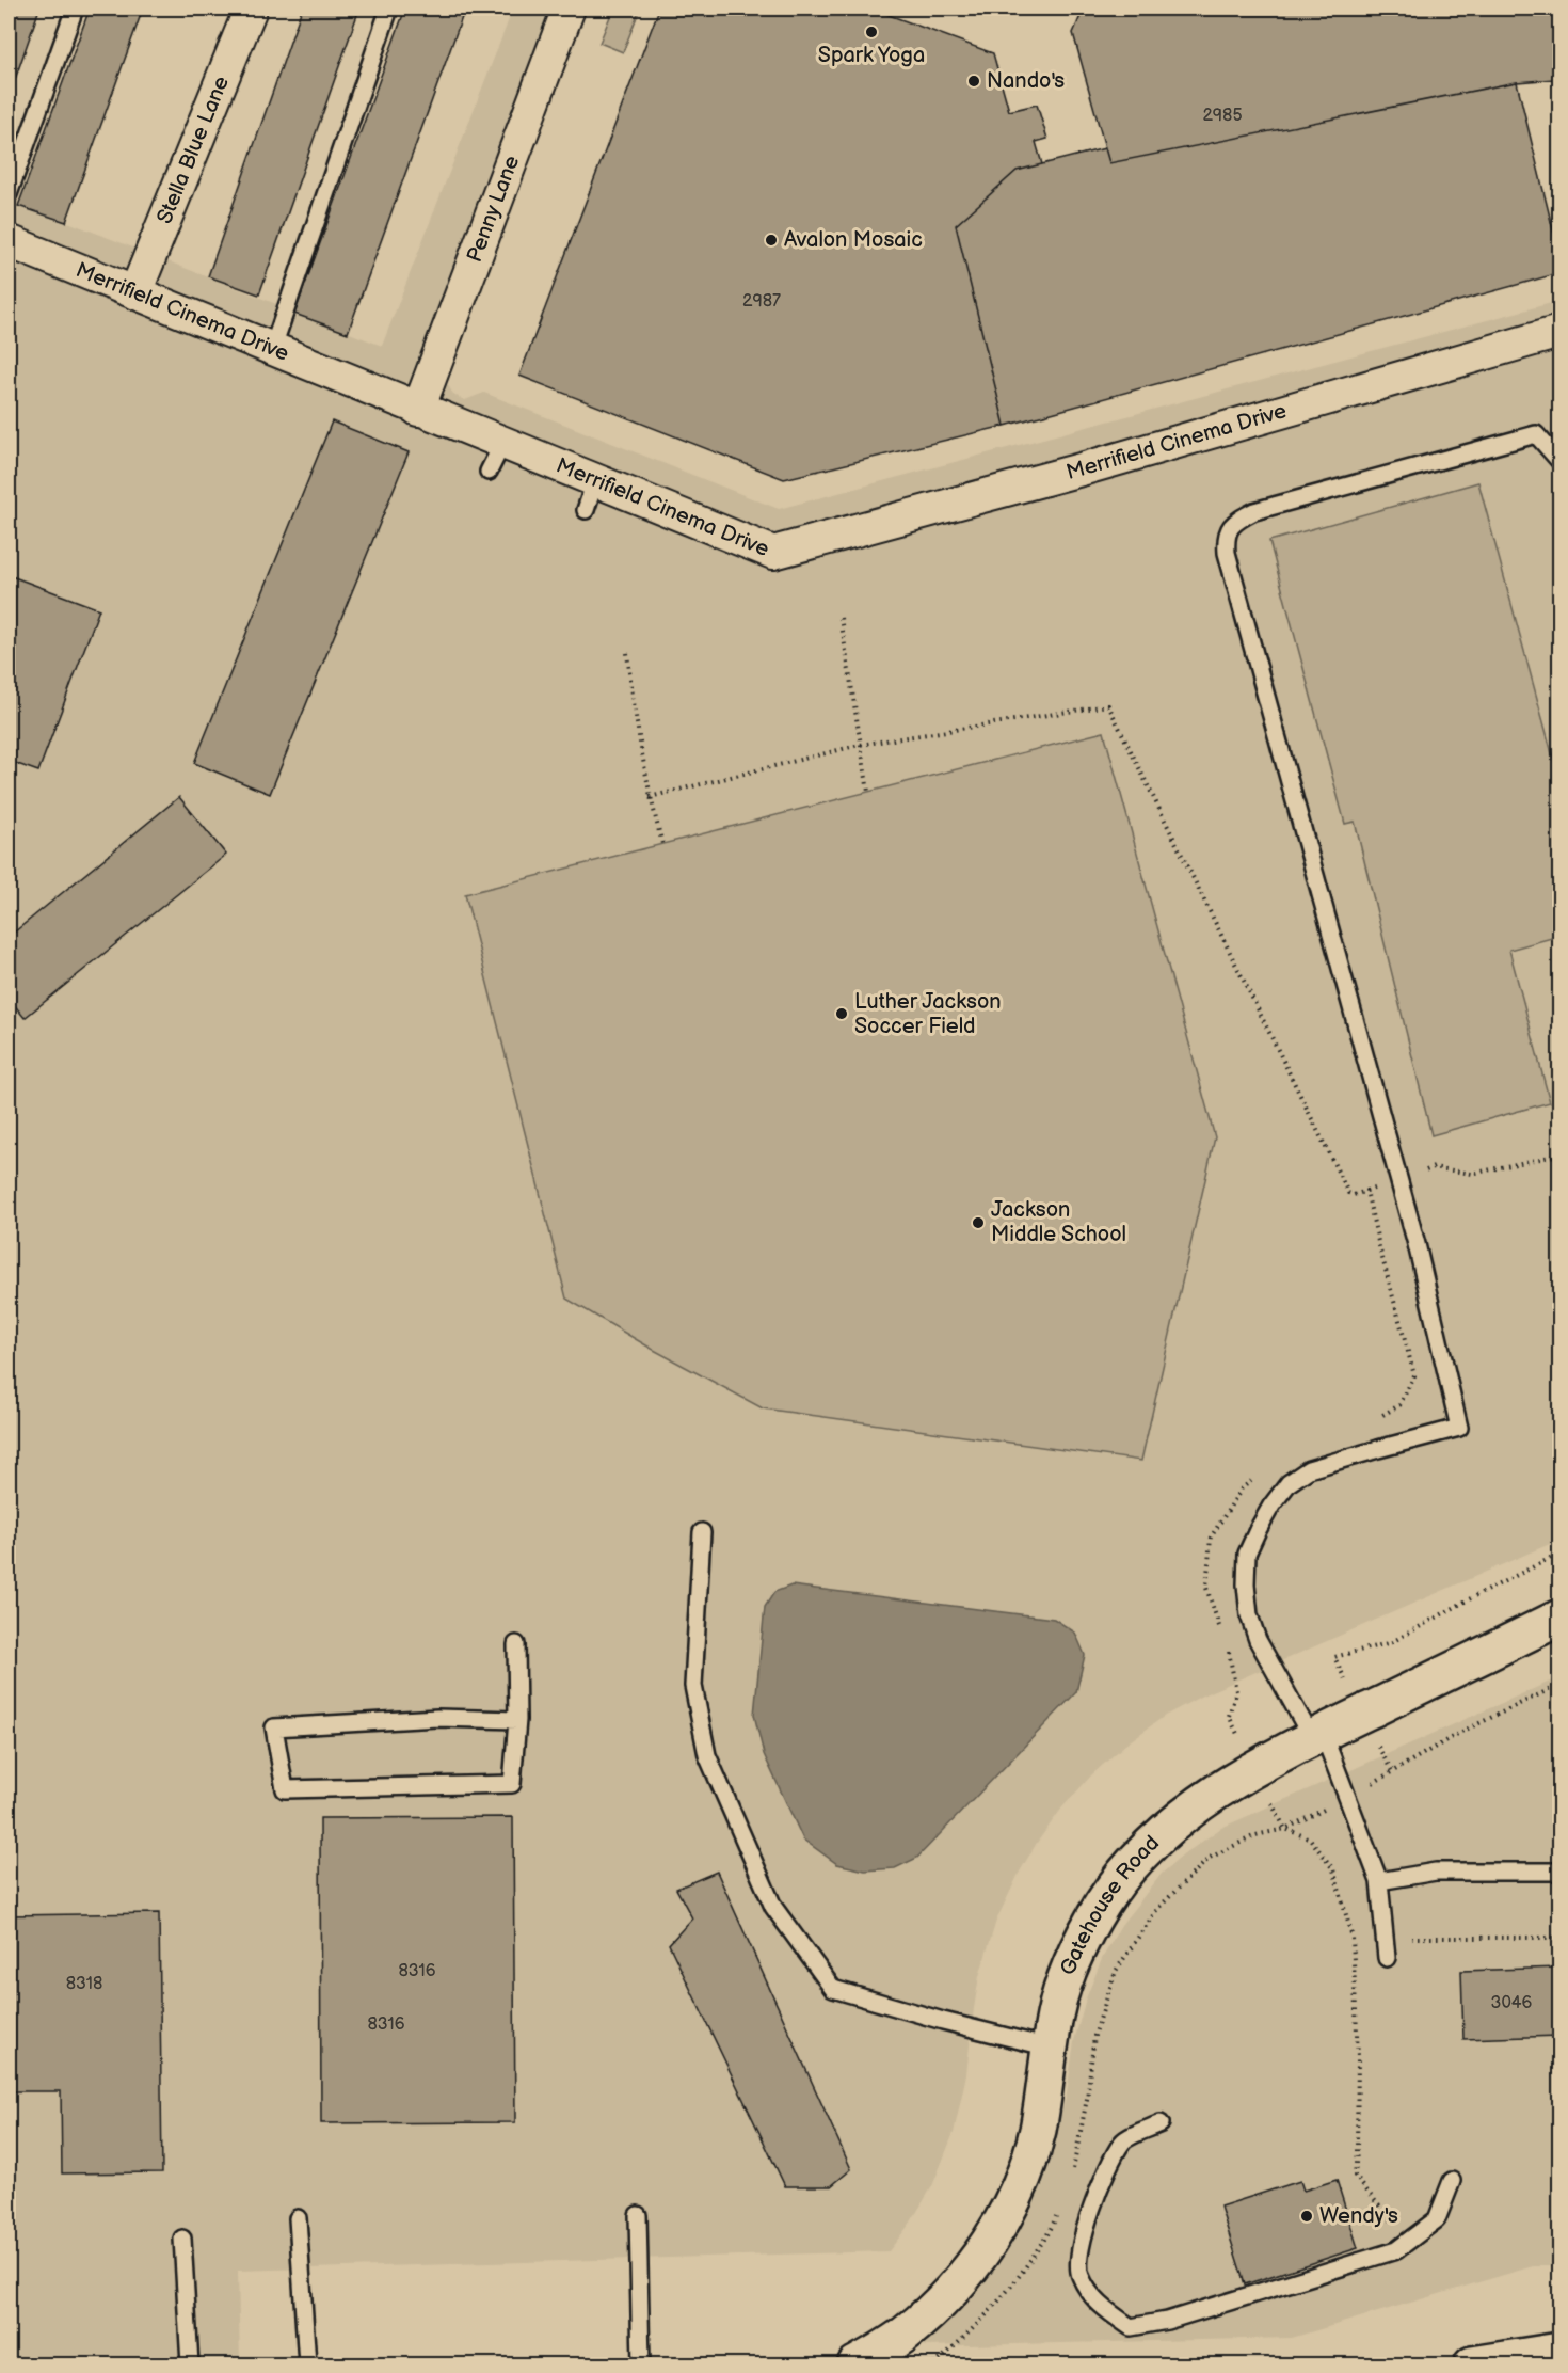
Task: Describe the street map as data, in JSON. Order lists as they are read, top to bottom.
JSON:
{
  "streets": {
    "street": [
      "Stella Blue Lane",
      "Penny Lane",
      "Merrifield Cinema Drive",
      "Gatehouse Road"
    ]
  },
  "crossings": [
    ["Stella Blue Lane", "Merrifield Cinema Drive"],
    ["Penny Lane", "Merrifield Cinema Drive"]
  ],
  "places": [
    "Spark Yoga",
    "Nando's",
    "Avalon Mosaic",
    "Luther Jackson Soccer Field",
    "Jackson Middle School",
    "Wendy's"
  ],
  "house_numbers": [
    "2985",
    "2987",
    "8316",
    "8318",
    "3046",
    "8316"
  ]
}
